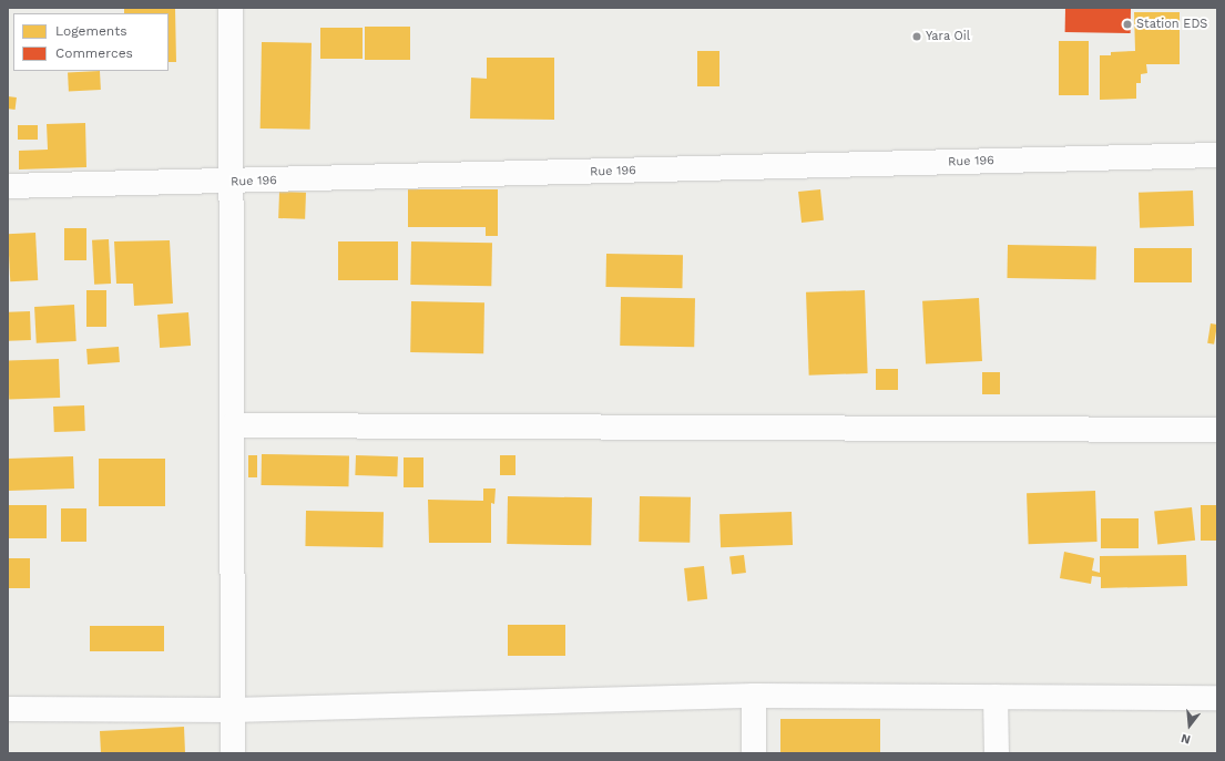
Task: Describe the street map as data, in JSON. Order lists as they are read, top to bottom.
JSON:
{
  "streets": {
    "street": ["Rue 196"]
  },
  "places": ["Station EDS", "Yara Oil"],
  "legend": ["Logements", "Commerces"],
  "north": "bottom"
}
